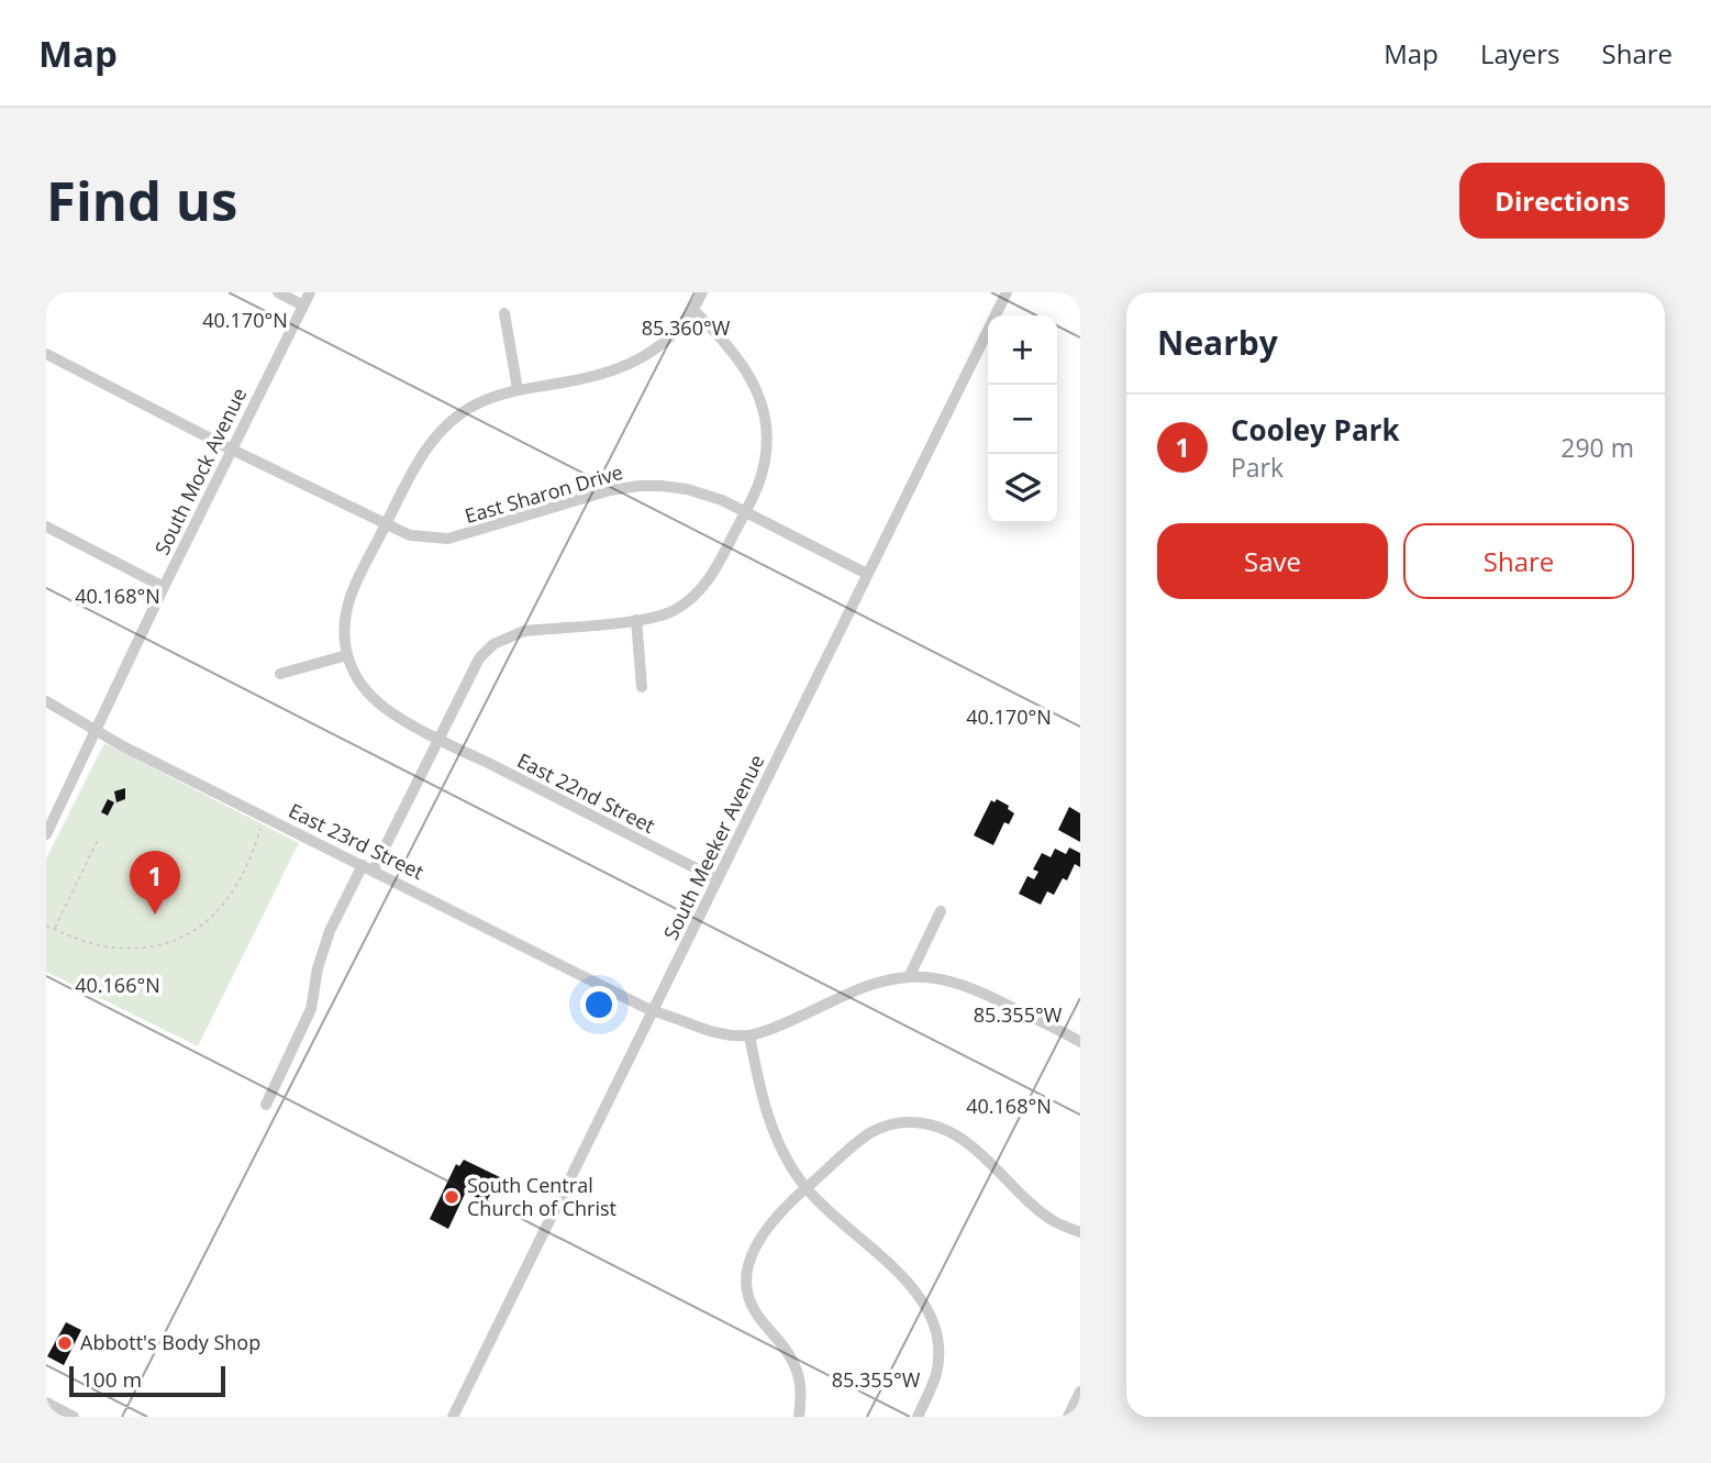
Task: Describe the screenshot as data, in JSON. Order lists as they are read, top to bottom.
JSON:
{
  "streets": {
    "street": [
      "South Mock Avenue",
      "East Sharon Drive",
      "East 22nd Street",
      "East 23rd Street",
      "South Meeker Avenue"
    ]
  },
  "crossings": [
    ["South Mock Avenue", "East Sharon Drive"],
    ["South Mock Avenue", "East 23rd Street"],
    ["East Sharon Drive", "South Meeker Avenue"],
    ["East 22nd Street", "South Meeker Avenue"],
    ["East 23rd Street", "South Meeker Avenue"]
  ],
  "places": ["South Central Church of Christ", "Abbott's Body Shop"],
  "scale_bar": "100 m",
  "page": {
    "header": "Map",
    "nav": ["Map", "Layers", "Share"],
    "buttons": [
      "Directions",
      ["Save", "Share"]
    ],
    "title": "Find us",
    "heading": "Nearby",
    "map_buttons": ["+", "−"],
    "list": [
      {
        "mark": "1",
        "name": "Cooley Park",
        "note": "Park",
        "value": "290 m"
      }
    ],
    "pins": "1",
    "scale": "100 m"
  },
  "coordinates": [
    "40.170°N",
    "85.360°W",
    "40.168°N",
    "40.166°N",
    "85.355°W"
  ]
}
